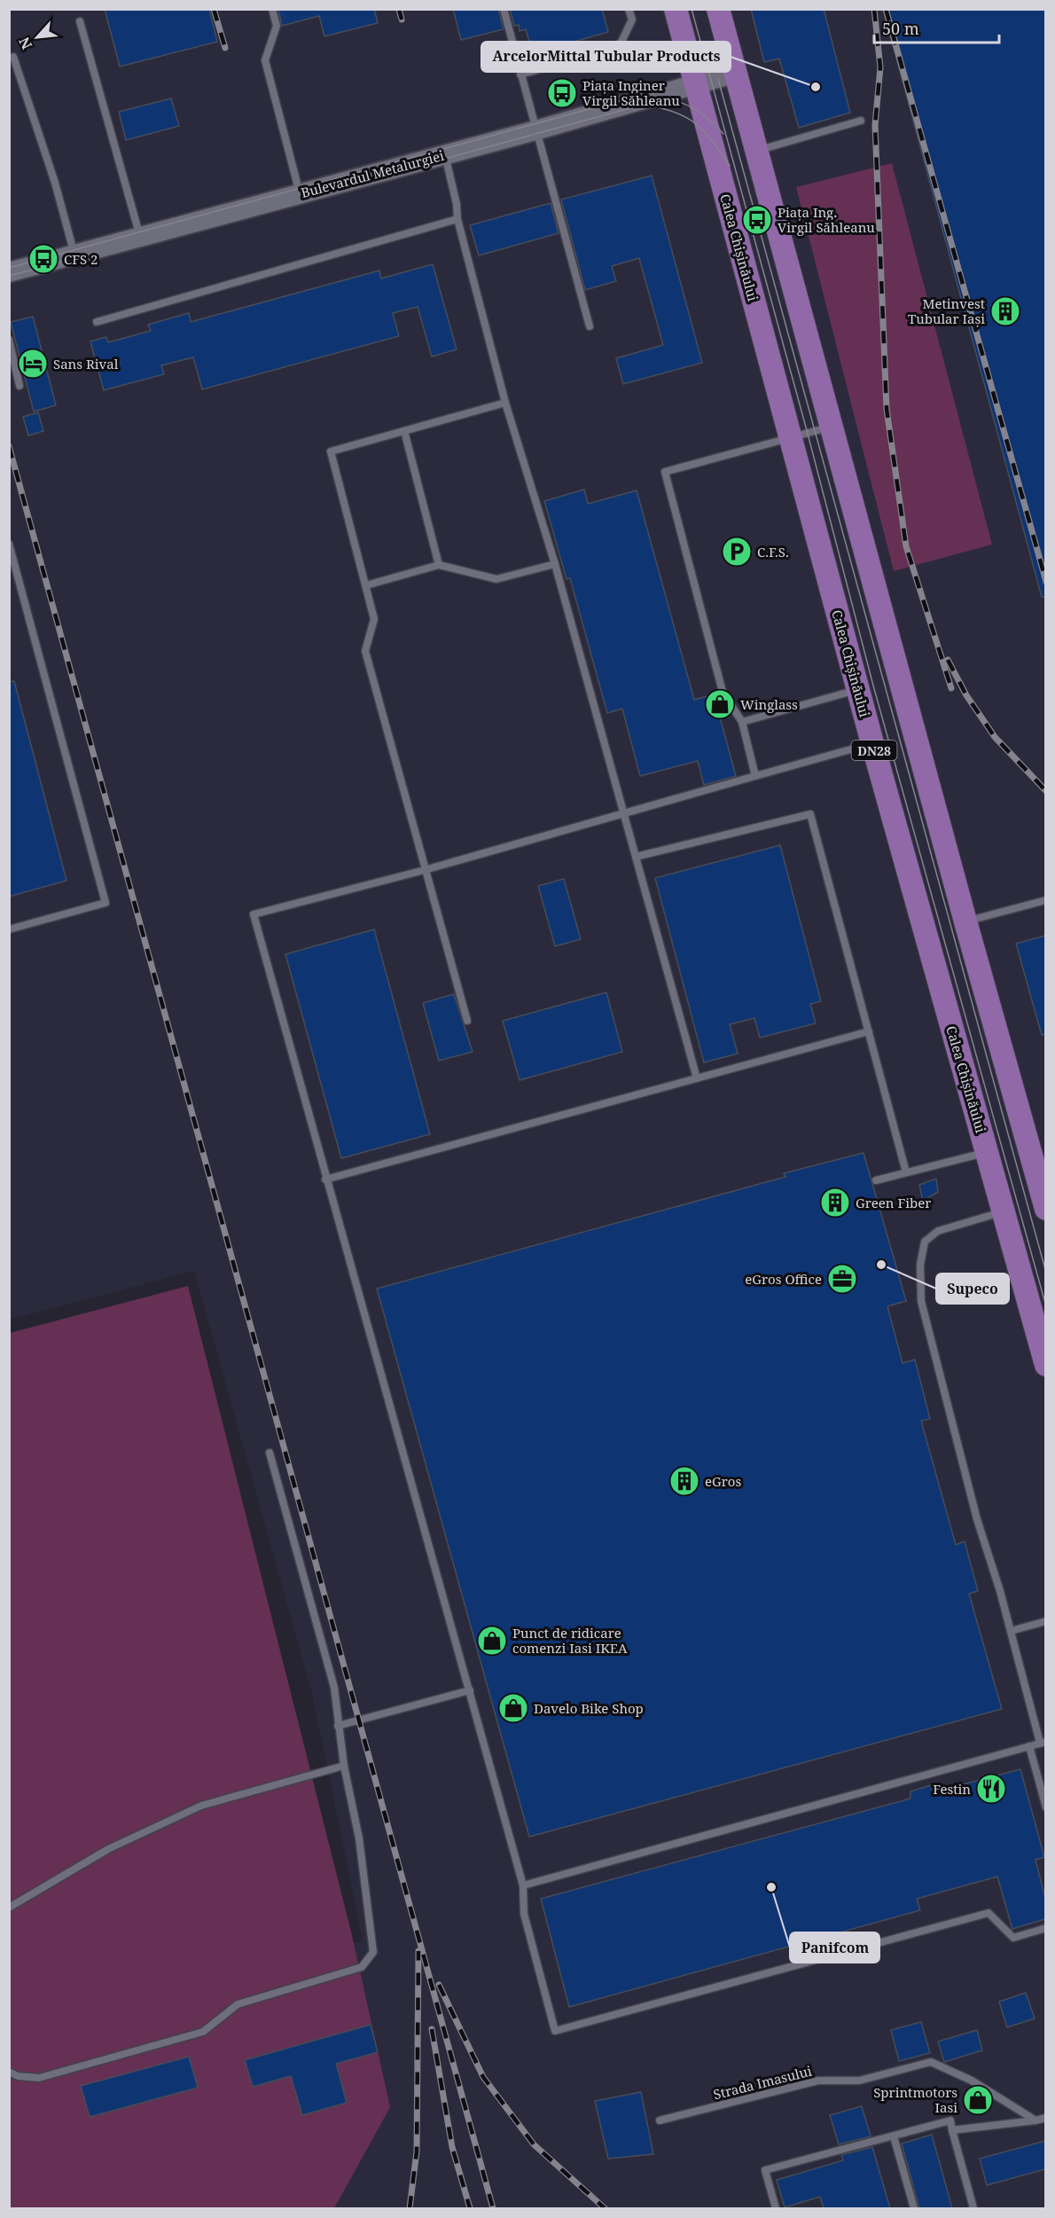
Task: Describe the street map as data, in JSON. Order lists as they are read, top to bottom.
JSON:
{
  "streets": {
    "main road": ["Bulevardul Metalurgiei", "Calea Chișinăului", "DN28"],
    "lane": ["Strada Imasului"]
  },
  "crossings": [
    ["Bulevardul Metalurgiei", "Calea Chișinăului"],
    ["Bulevardul Metalurgiei", "DN28"],
    ["Calea Chișinăului", "DN28"]
  ],
  "places": {
    "other": ["ArcelorMittal Tubular Products", "Supeco", "Panifcom"],
    "bus stop": ["Piața Inginer Virgil Săhleanu", "Piața Ing. Virgil Săhleanu", "CFS 2"],
    "building": ["Metinvest Tubular Iași", "Green Fiber", "eGros"],
    "hotel": ["Sans Rival"],
    "parking": ["C.F.S."],
    "shop": [
      "Winglass",
      "Punct de ridicare comenzi Iasi IKEA",
      "Davelo Bike Shop",
      "Sprintmotors Iasi"
    ],
    "office": ["eGros Office"],
    "restaurant": ["Festin"]
  },
  "scale_bar": "50 m",
  "north": "bottom left"
}
